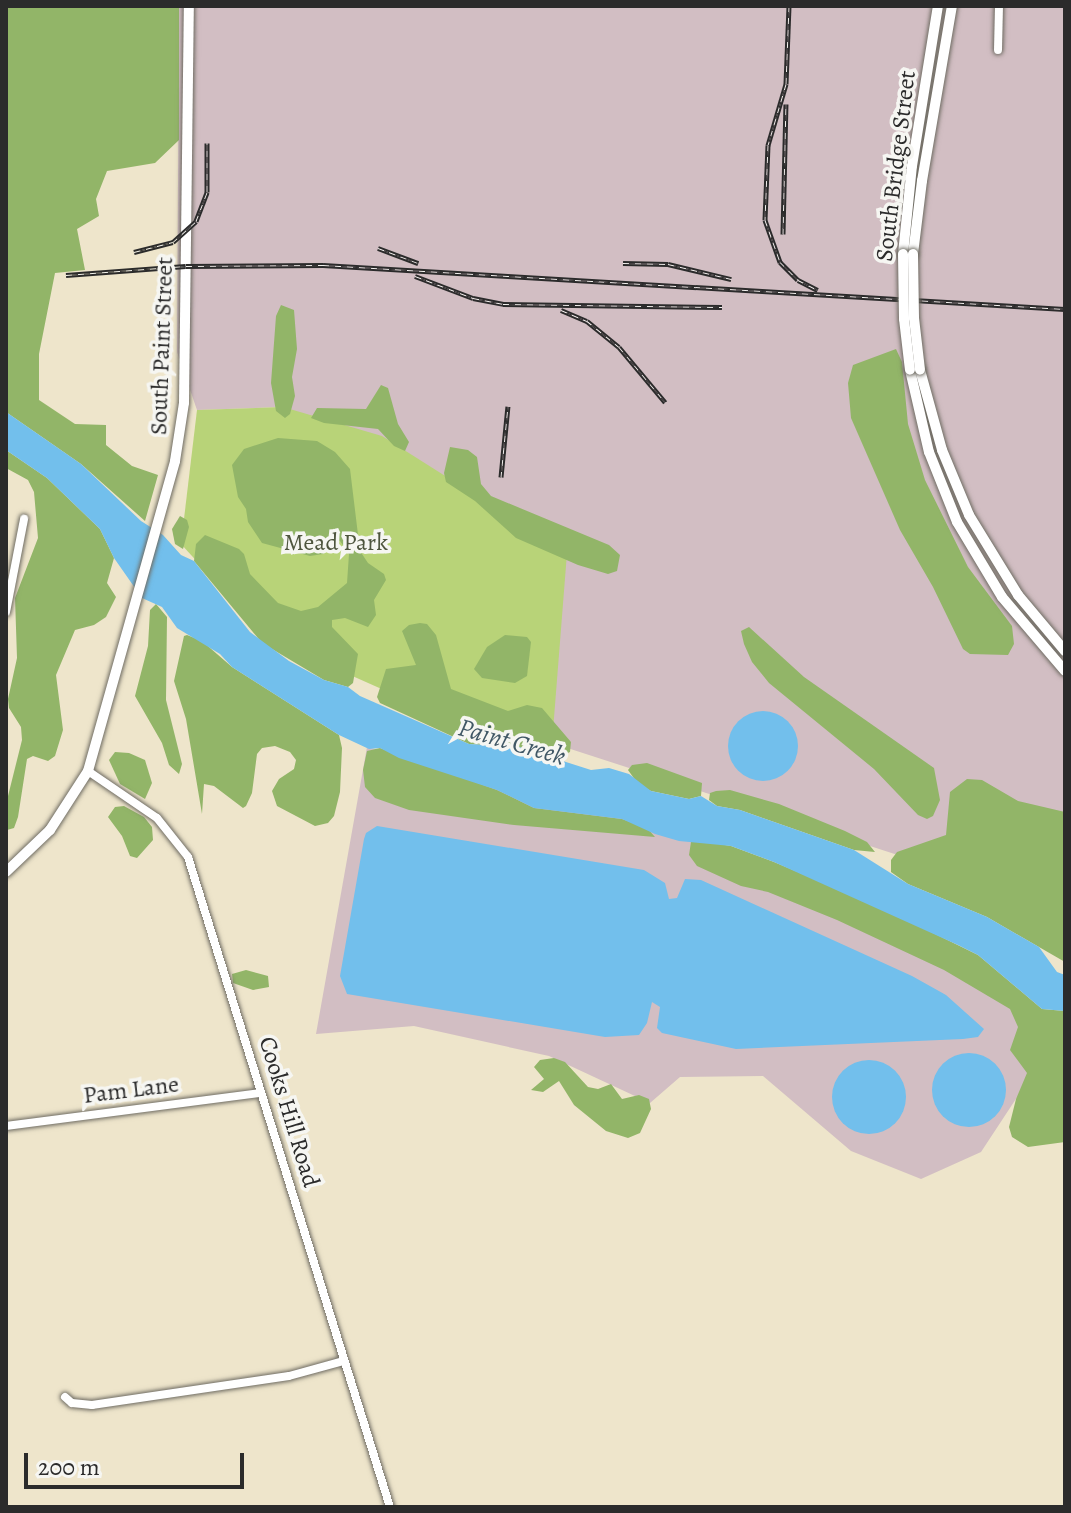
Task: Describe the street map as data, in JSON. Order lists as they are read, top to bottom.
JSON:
{
  "streets": {
    "main road": ["South Bridge Street", "South Paint Street"],
    "street": ["Pam Lane", "Cooks Hill Road"]
  },
  "crossings": [
    ["South Paint Street", "Cooks Hill Road"],
    ["Pam Lane", "Cooks Hill Road"]
  ],
  "water": ["Paint Creek"],
  "parks": ["Mead Park"],
  "scale_bar": "200 m"
}
